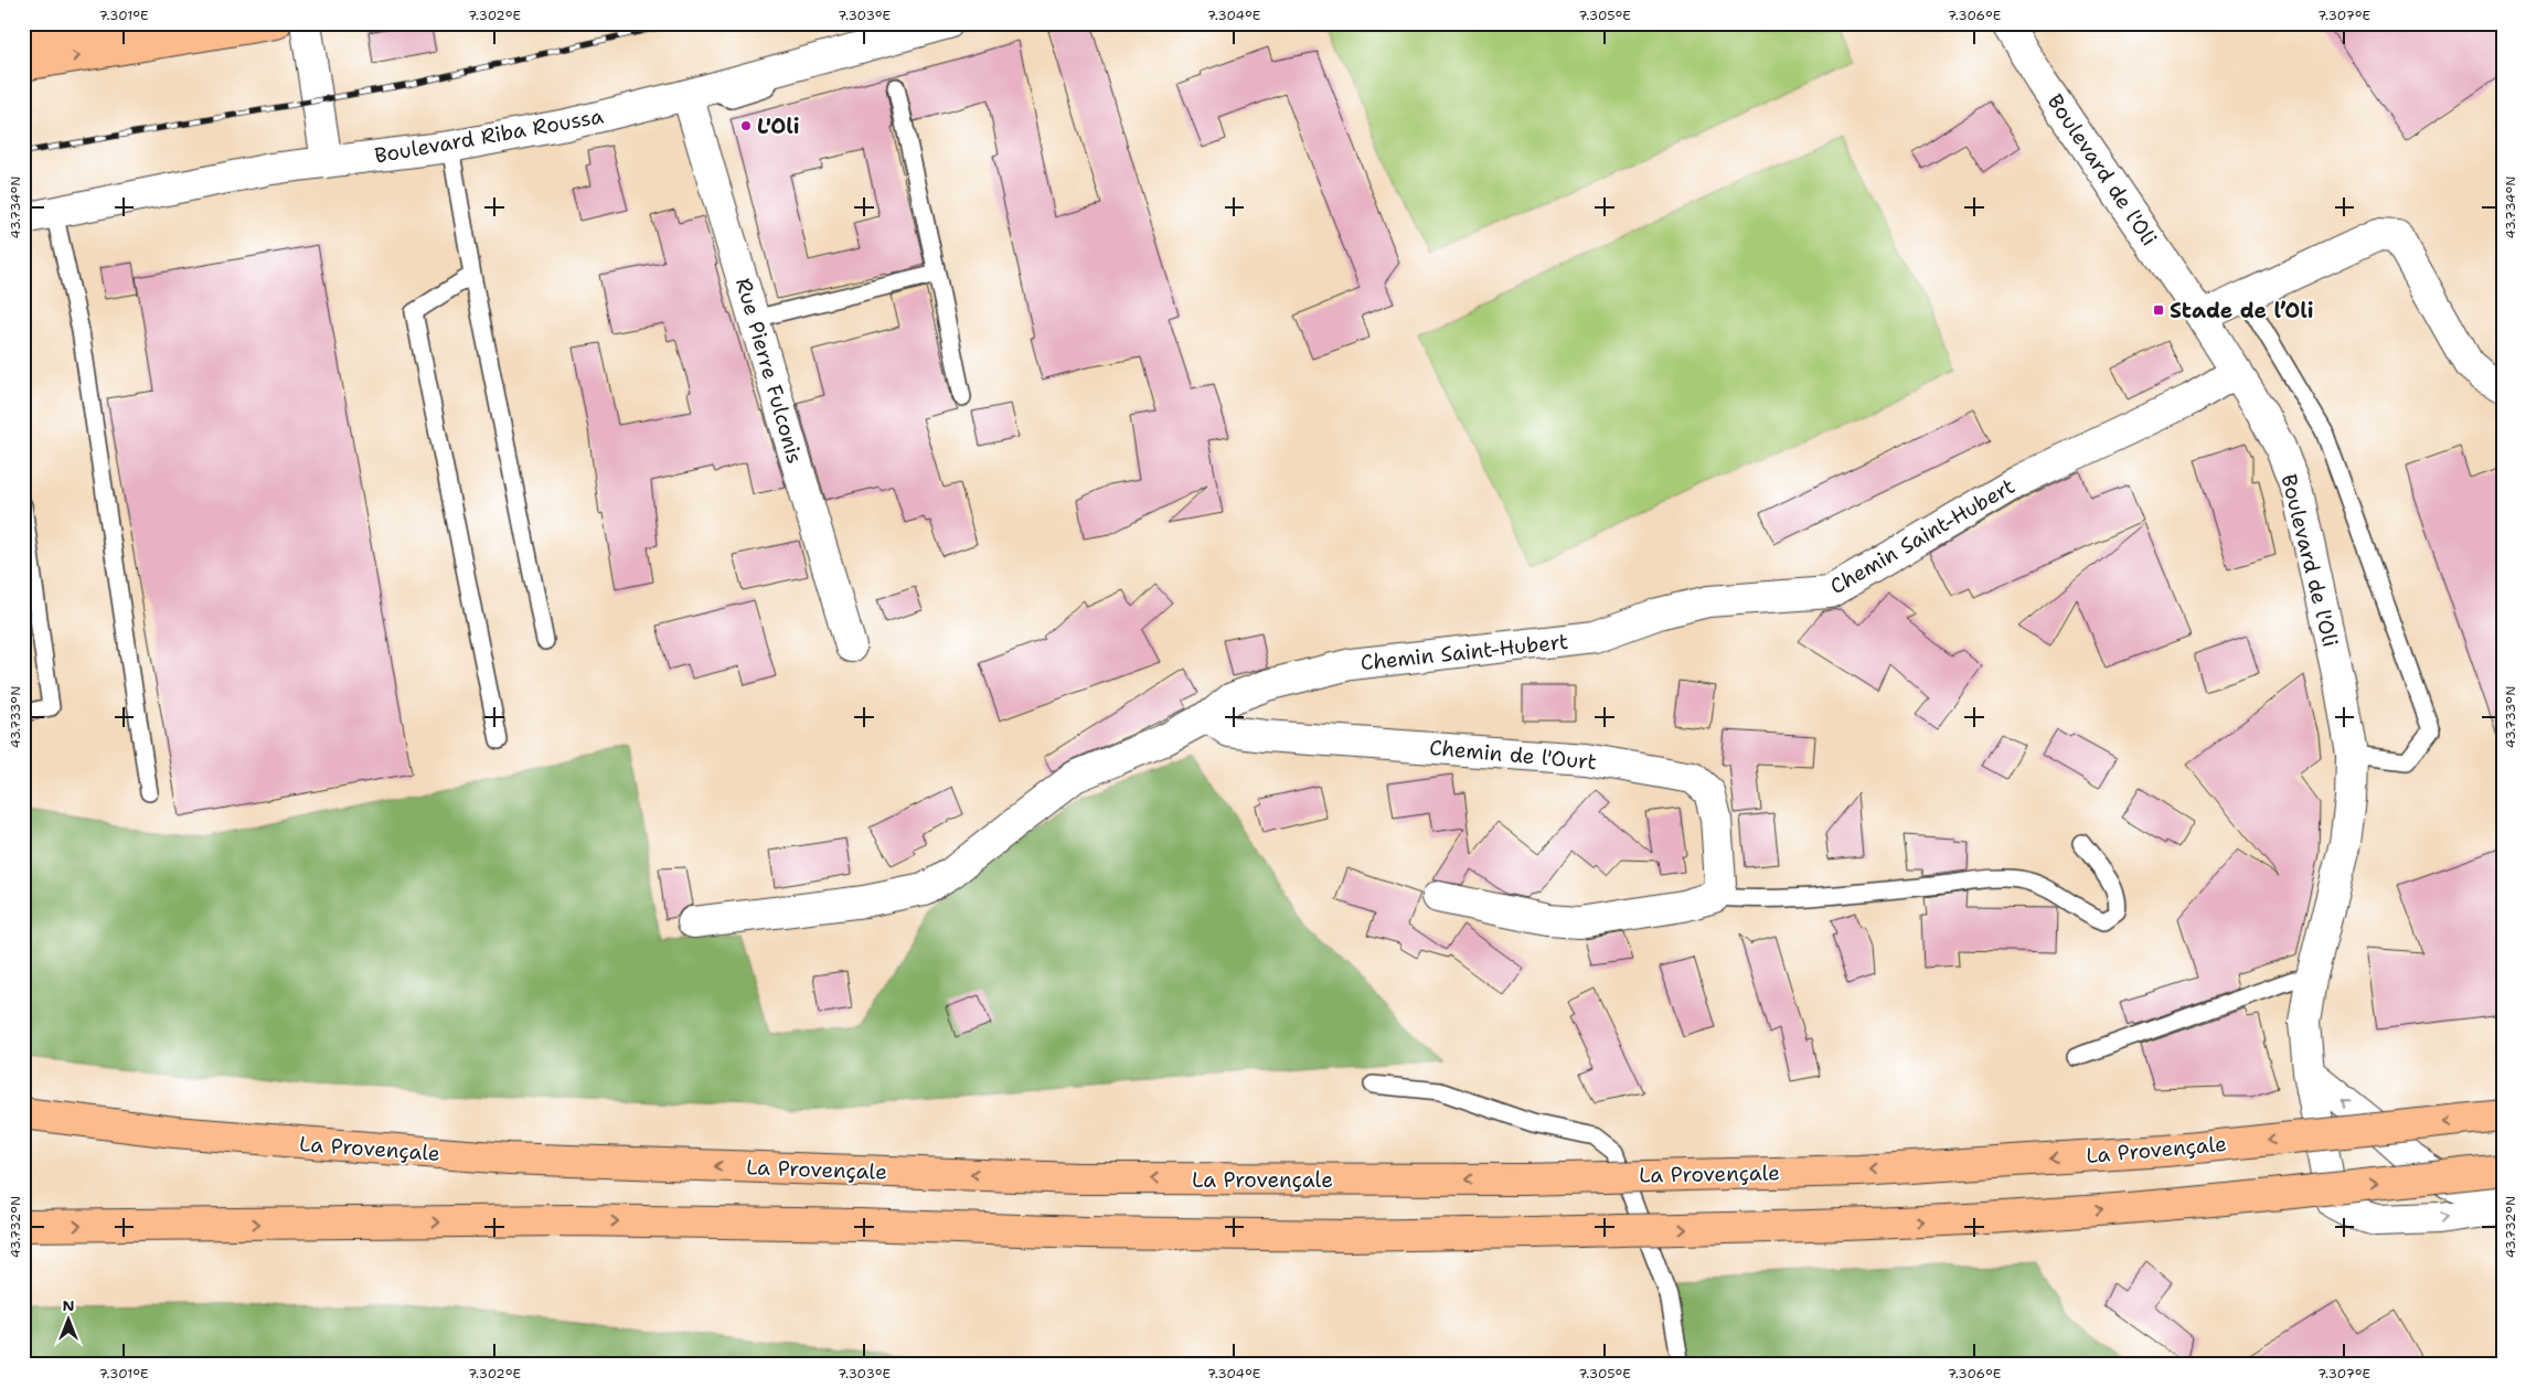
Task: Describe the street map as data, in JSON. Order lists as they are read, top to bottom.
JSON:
{
  "streets": {
    "main road": ["La Provençale"],
    "street": [
      "Boulevard Riba Roussa",
      "Boulevard de l'Oli",
      "Rue Pierre Fulconis",
      "Chemin Saint-Hubert",
      "Chemin de l'Ourt"
    ]
  },
  "crossings": [
    ["Boulevard Riba Roussa", "Rue Pierre Fulconis"],
    ["Boulevard de l'Oli", "Chemin Saint-Hubert"],
    ["Chemin Saint-Hubert", "Chemin de l'Ourt"]
  ],
  "places": {
    "other": ["L'Oli"],
    "transit": ["Stade de l’Oli"]
  },
  "north": "top",
  "coordinates": [
    "7.301°E",
    "7.302°E",
    "7.303°E",
    "7.304°E",
    "7.305°E",
    "7.306°E",
    "7.307°E",
    "43.734°N",
    "43.733°N",
    "43.732°N"
  ]
}
